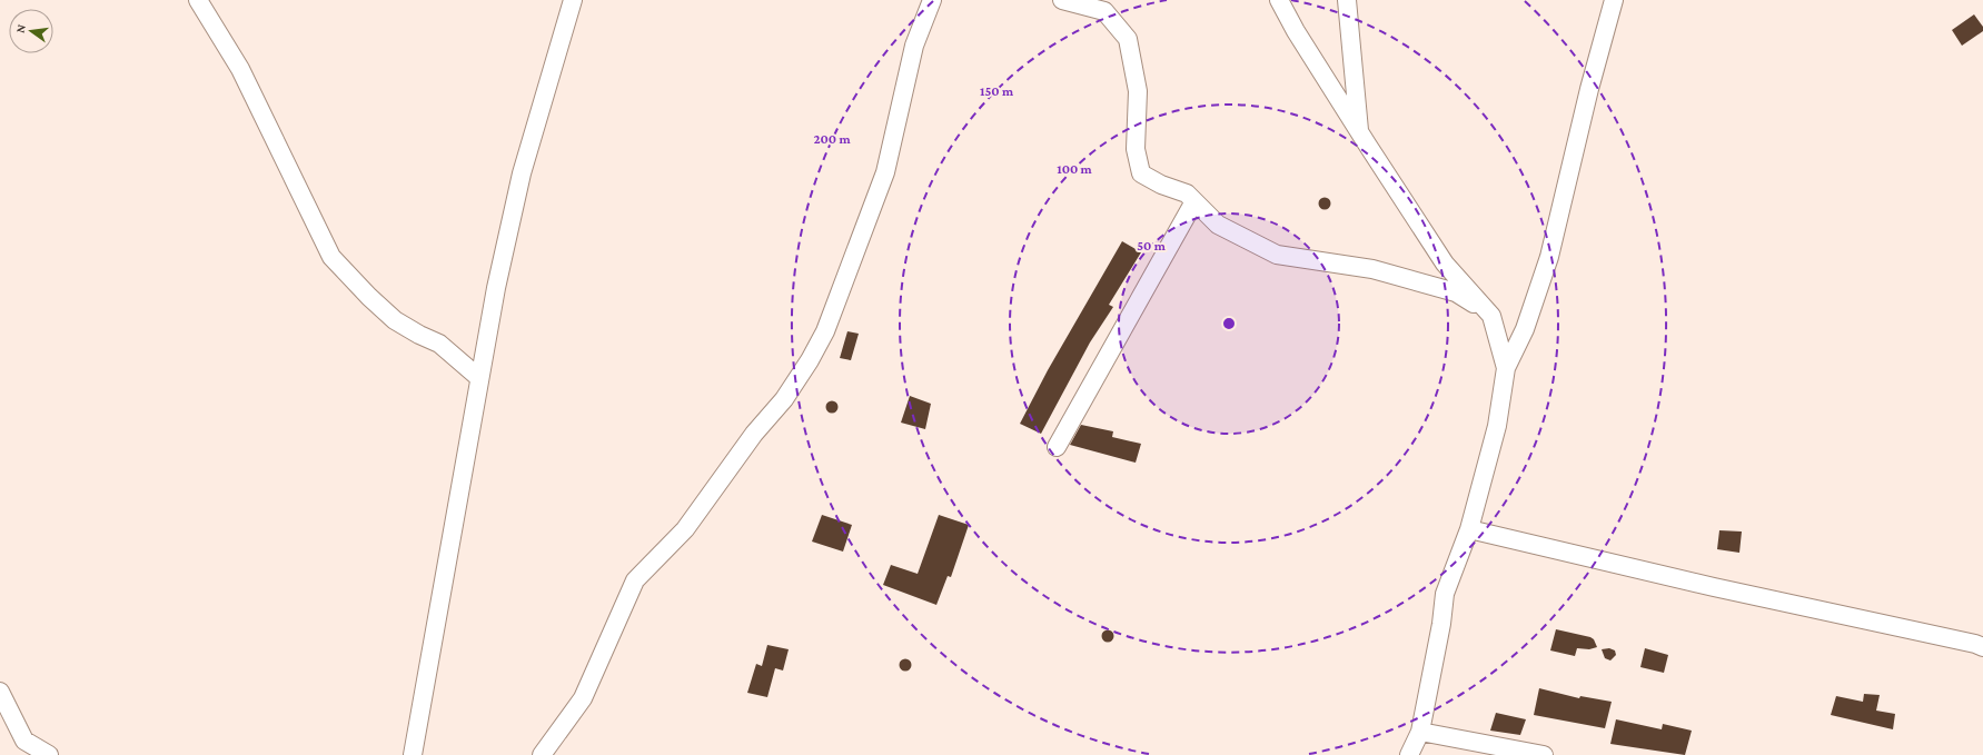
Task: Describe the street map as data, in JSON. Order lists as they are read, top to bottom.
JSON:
{
  "north": "left",
  "rings": [
    "150 m",
    "200 m",
    "100 m",
    "50 m"
  ]
}
